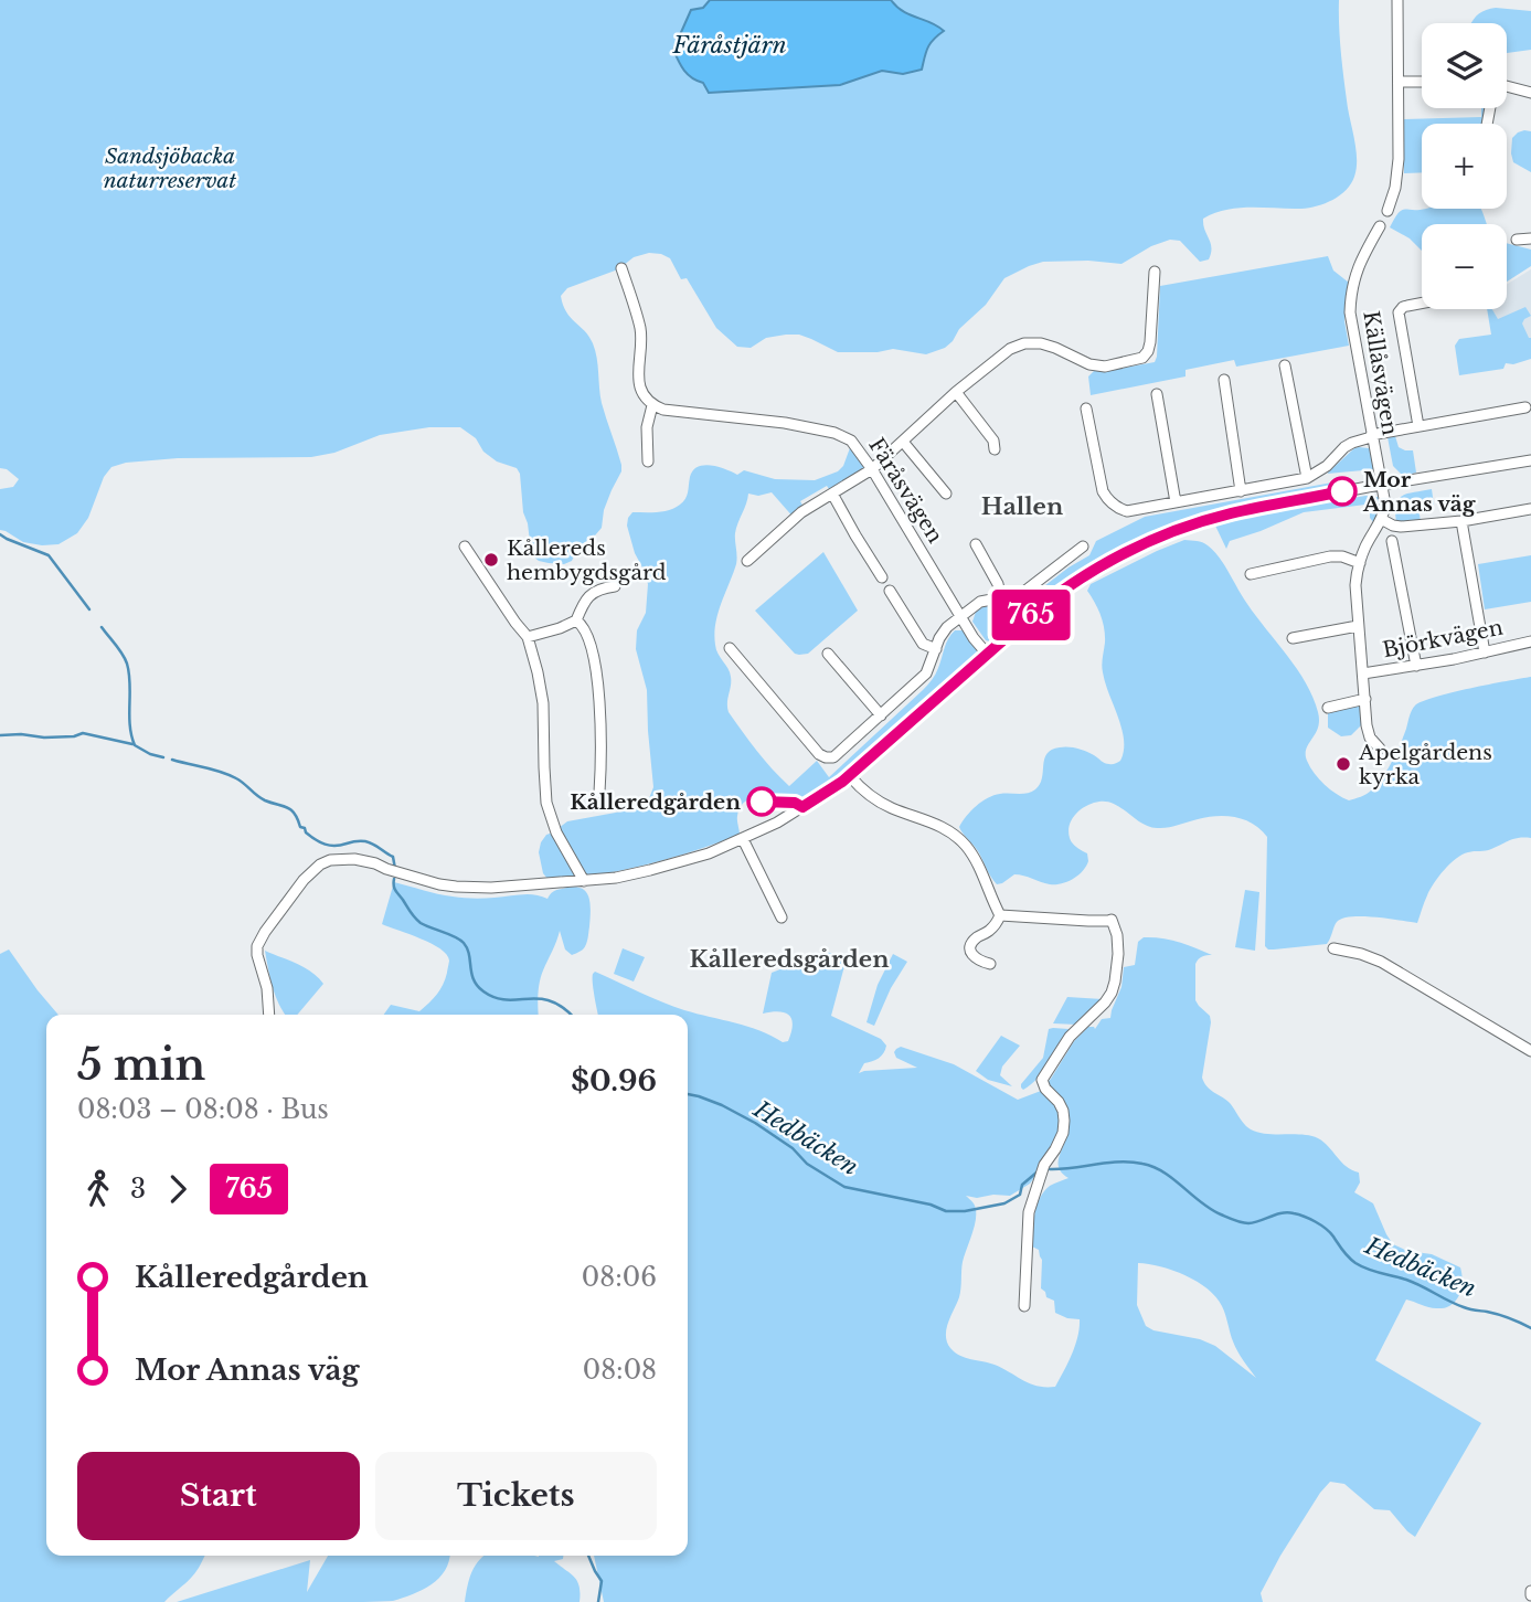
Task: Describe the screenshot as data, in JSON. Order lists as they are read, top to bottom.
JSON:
{
  "streets": {
    "street": ["Källåsvägen", "Färåsvägen", "Björkvägen"]
  },
  "districts": ["Hallen", "Kålleredsgården"],
  "water": ["Färåstjärn", "Hedbäcken"],
  "parks": ["Sandsjöbacka naturreservat"],
  "places": [
    "Mor Annas väg",
    "Kållereds hembygdsgård",
    "Apelgårdens kyrka",
    "Kålleredgården"
  ],
  "lines": ["bus line 765"],
  "page": {
    "on_map": "765",
    "map_buttons": ["+", "−"],
    "heading": ["5 min", "08:03 – 08:08 · Bus", "$0.96"],
    "legs": ["3", "765"],
    "list": [
      {
        "name": "Kålleredgården",
        "value": "08:06"
      },
      {
        "name": "Mor Annas väg",
        "value": "08:08"
      }
    ],
    "buttons": ["Start", "Tickets"]
  }
}
